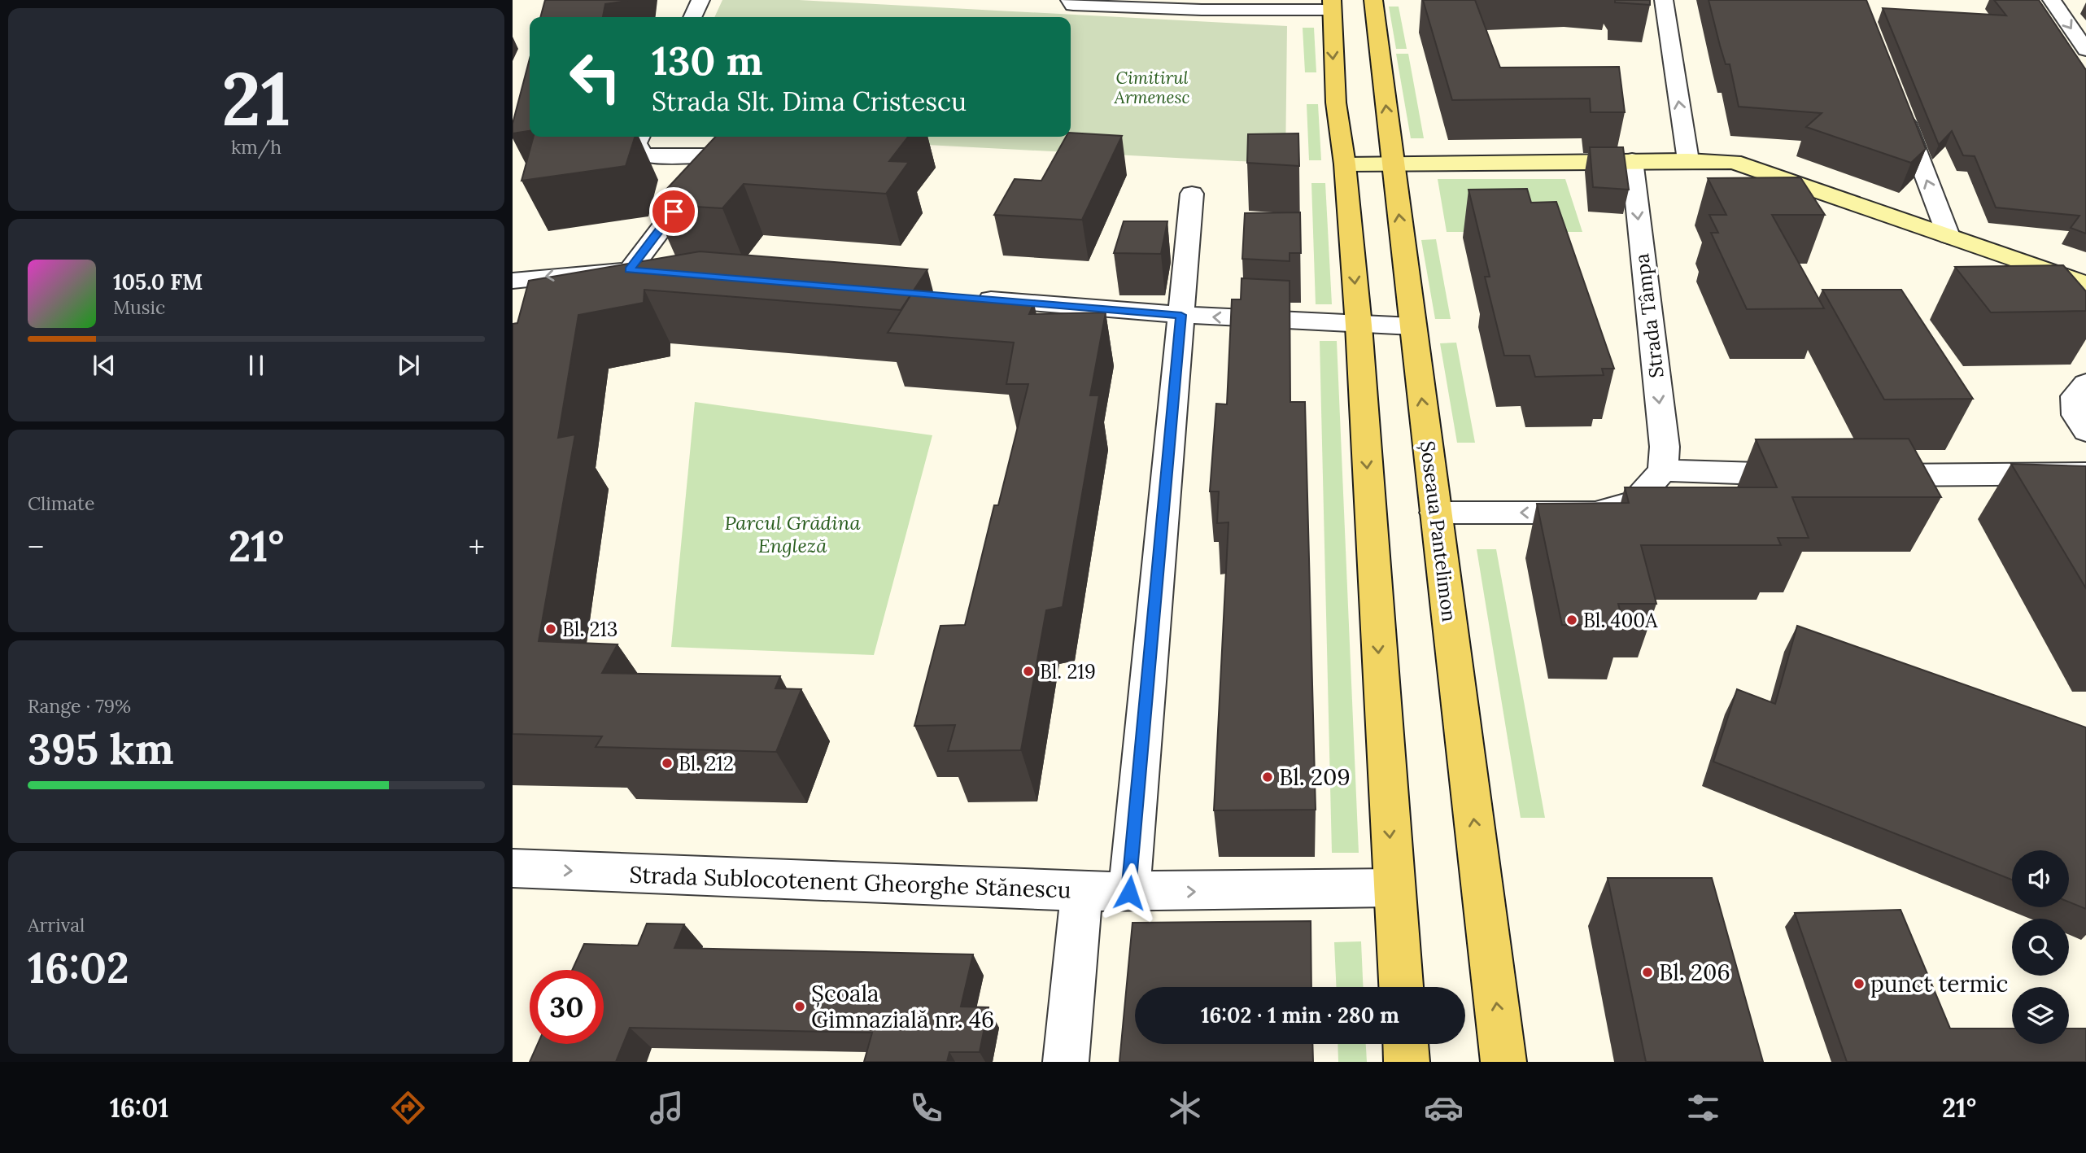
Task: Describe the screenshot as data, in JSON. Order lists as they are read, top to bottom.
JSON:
{
  "streets": {
    "main road": ["Șoseaua Pantelimon"],
    "street": ["Strada Tâmpa", "Strada Sublocotenent Gheorghe Stănescu"]
  },
  "one_way": ["Strada Tâmpa", "Strada Sublocotenent Gheorghe Stănescu"],
  "parks": ["Cimitirul Armenesc", "Parcul Grădina Engleză"],
  "places": [
    "Bl. 400A",
    "Bl. 213",
    "Bl. 219",
    "Bl. 212",
    "Bl. 209",
    "Bl. 206",
    "punct termic",
    "Școala Gimnazială nr. 46"
  ],
  "page": {
    "tile": [
      ["21", "km/h"],
      "Climate",
      ["Range · 79%", "395 km"],
      ["Arrival", "16:02"]
    ],
    "turn": ["130 m", "Strada Slt. Dima Cristescu"],
    "song": ["105.0 FM", "Music"],
    "heat": ["−", "21°", "+"],
    "limit": "30",
    "trip": "16:02 · 1 min · 280 m",
    "tabs": ["16:01", "21°"]
  }
}
